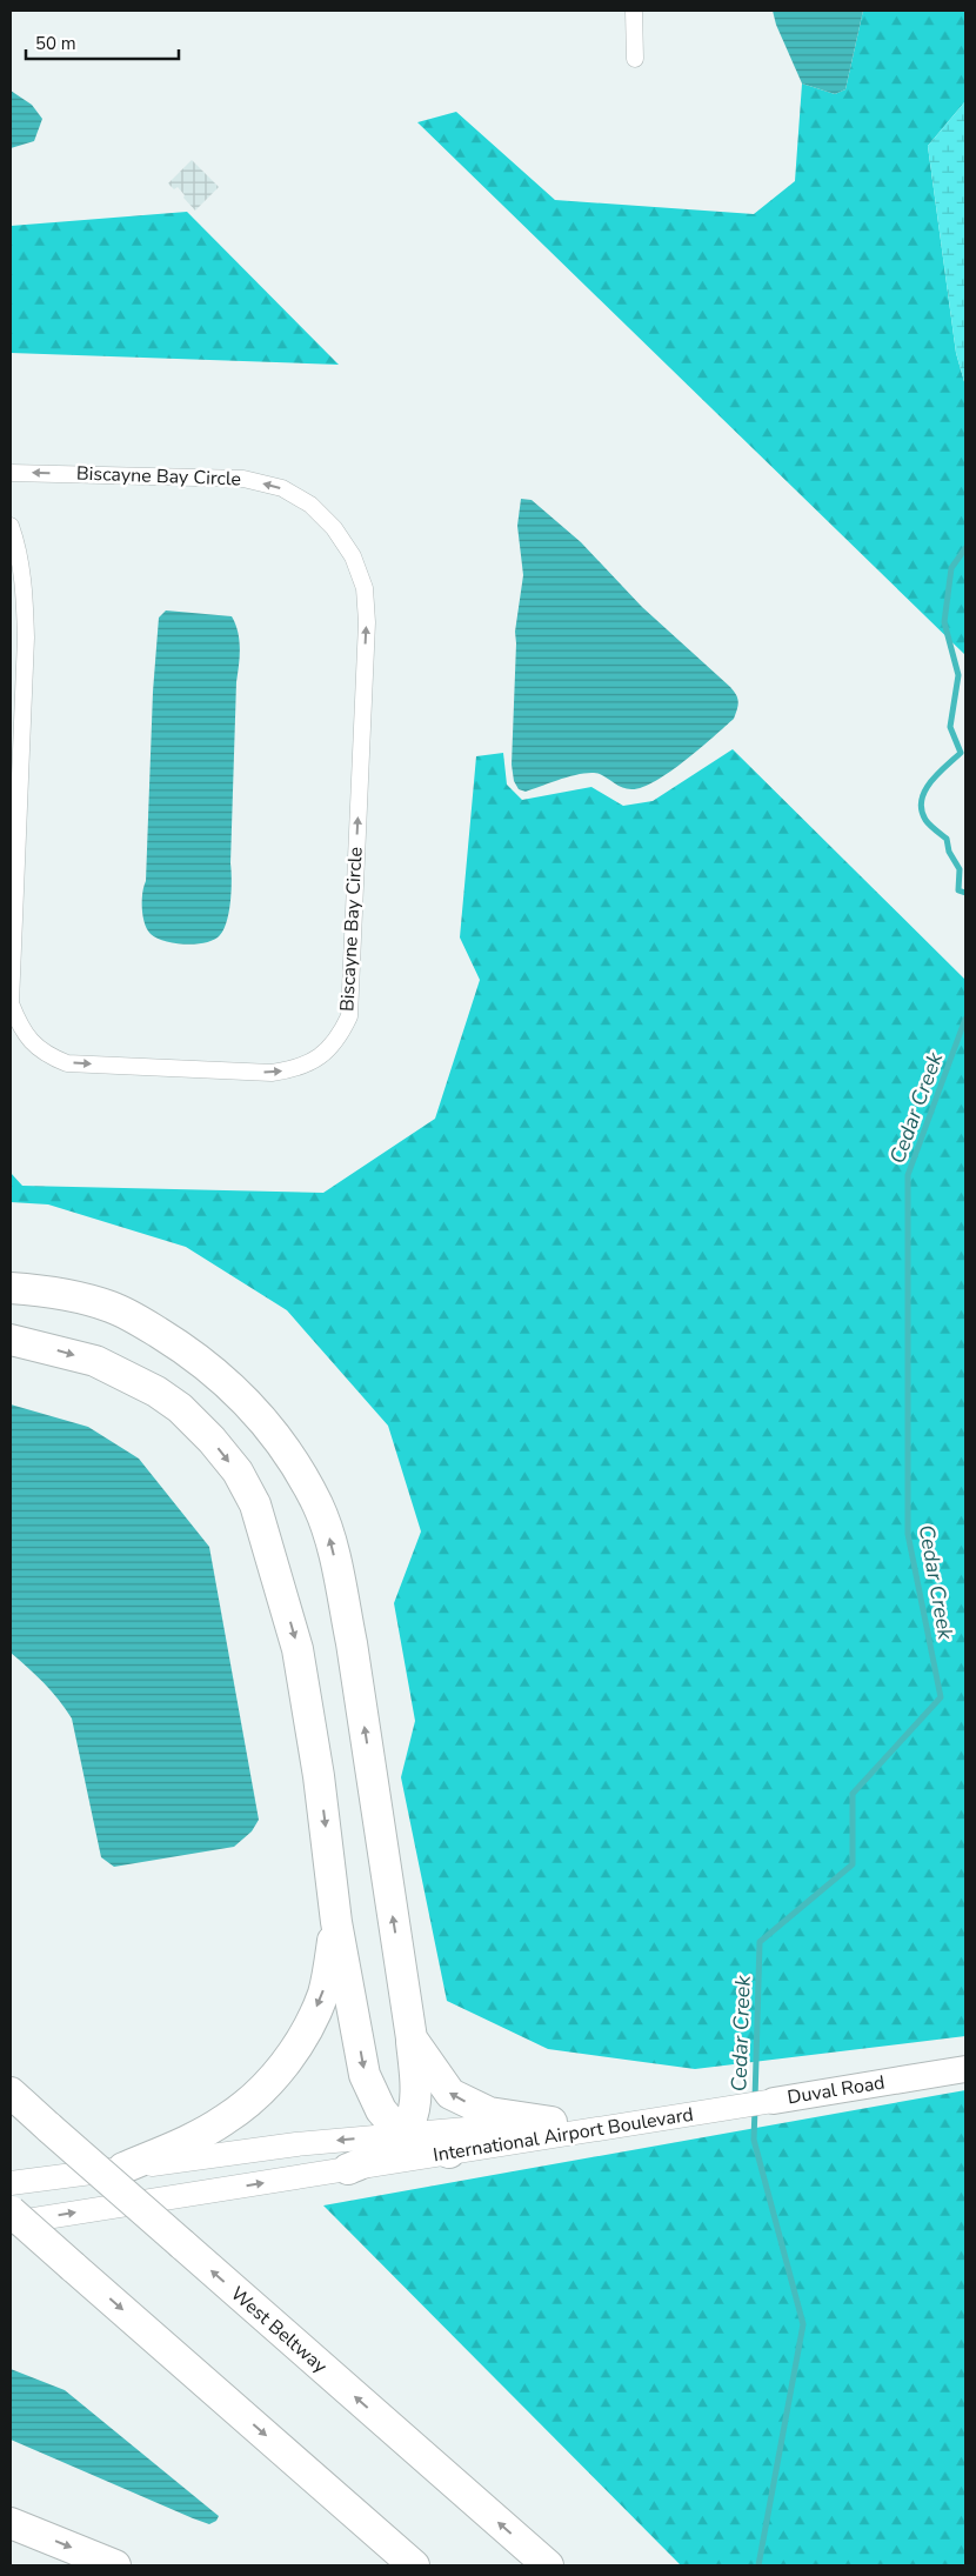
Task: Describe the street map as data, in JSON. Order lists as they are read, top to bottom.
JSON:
{
  "streets": {
    "highway": ["West Beltway"],
    "main road": ["Duval Road", "International Airport Boulevard"],
    "street": ["Biscayne Bay Circle"]
  },
  "crossings": [
    ["Duval Road", "International Airport Boulevard"]
  ],
  "water": ["Cedar Creek"],
  "scale_bar": "50 m"
}
